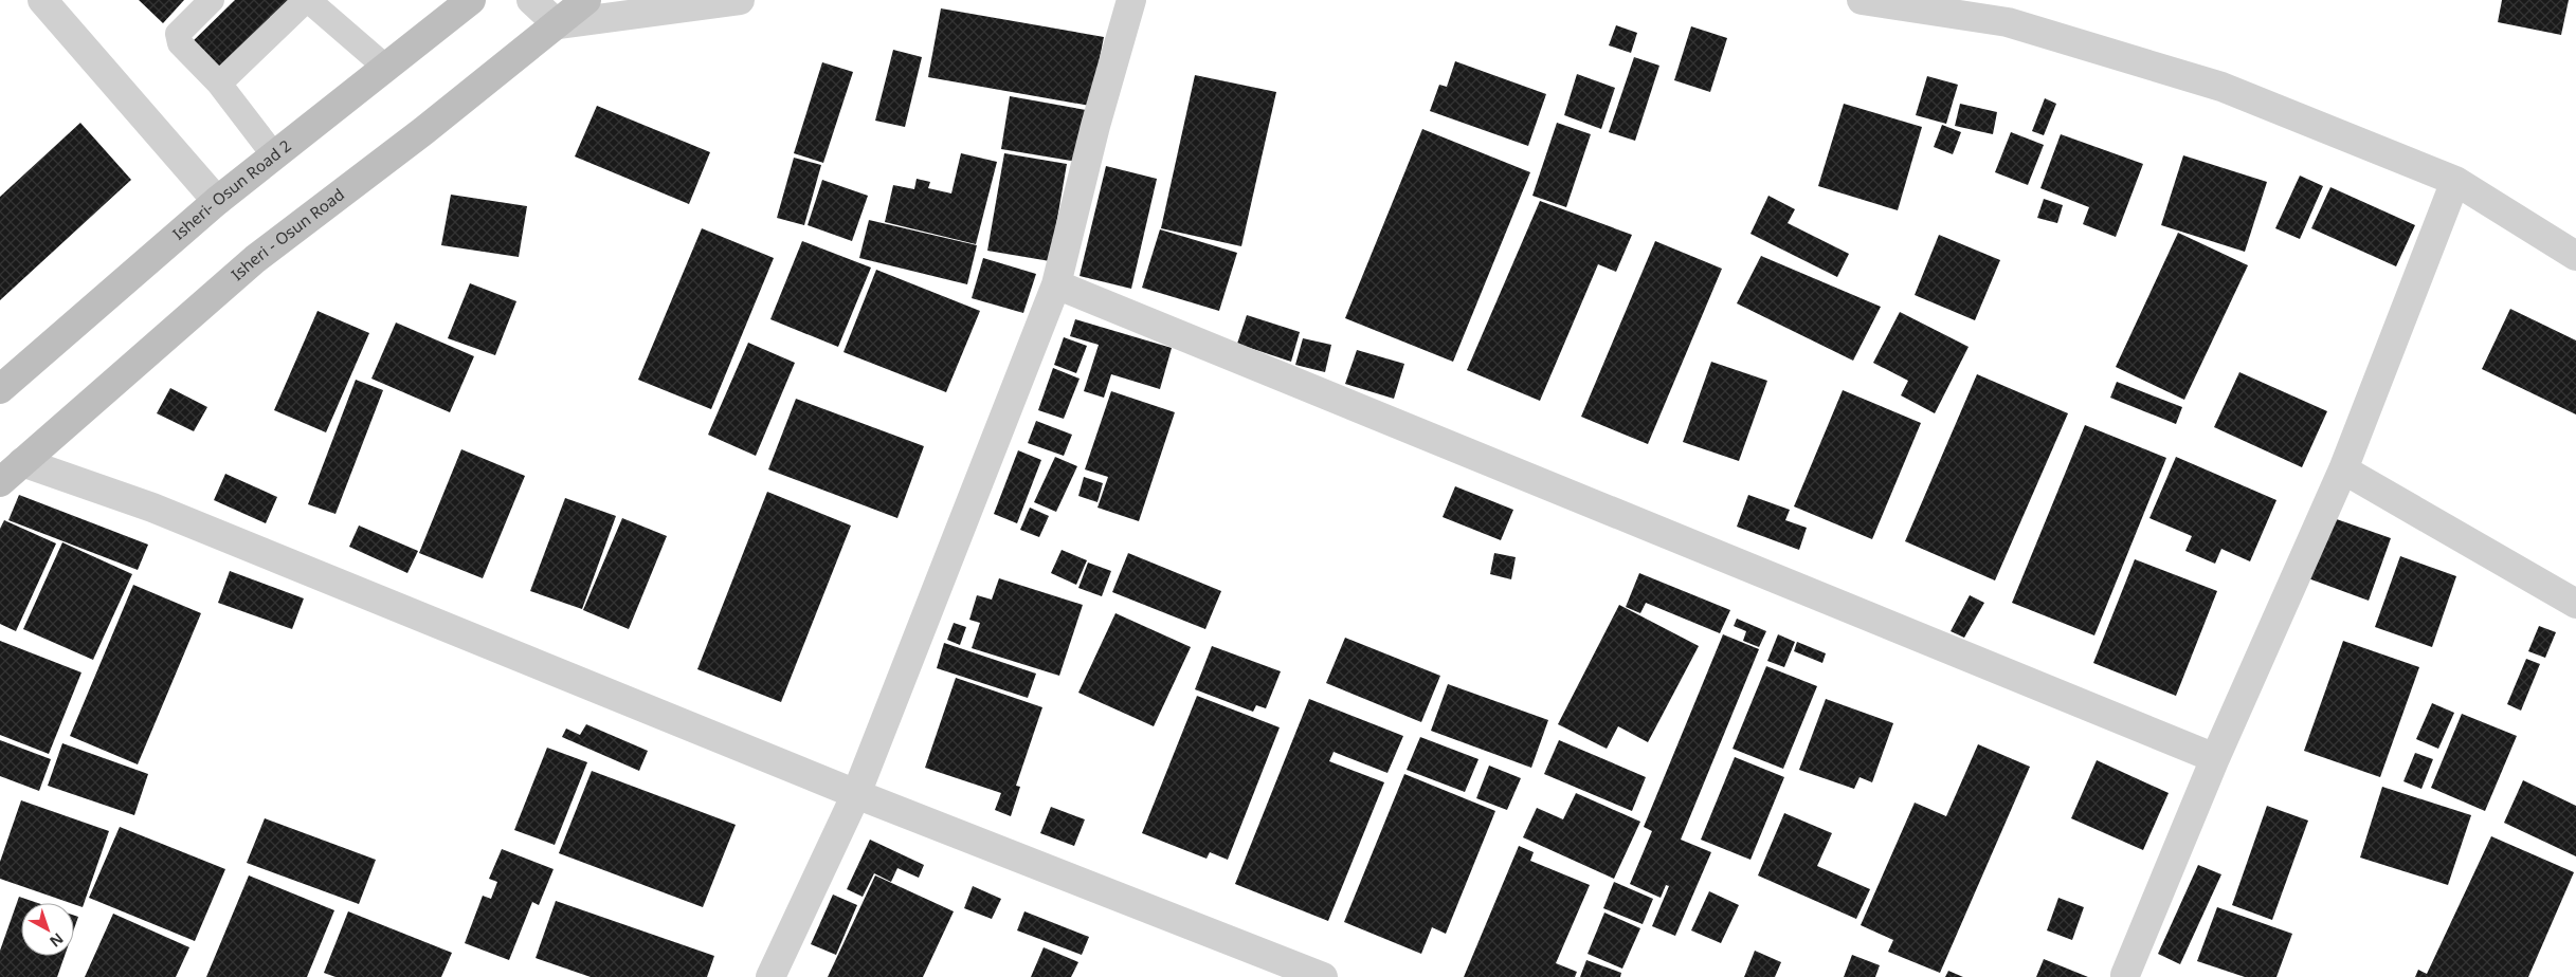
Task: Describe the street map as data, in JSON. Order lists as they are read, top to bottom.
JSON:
{
  "streets": {
    "main road": ["Isheri- Osun Road 2", "Isheri - Osun Road"]
  },
  "north": "bottom right"
}
